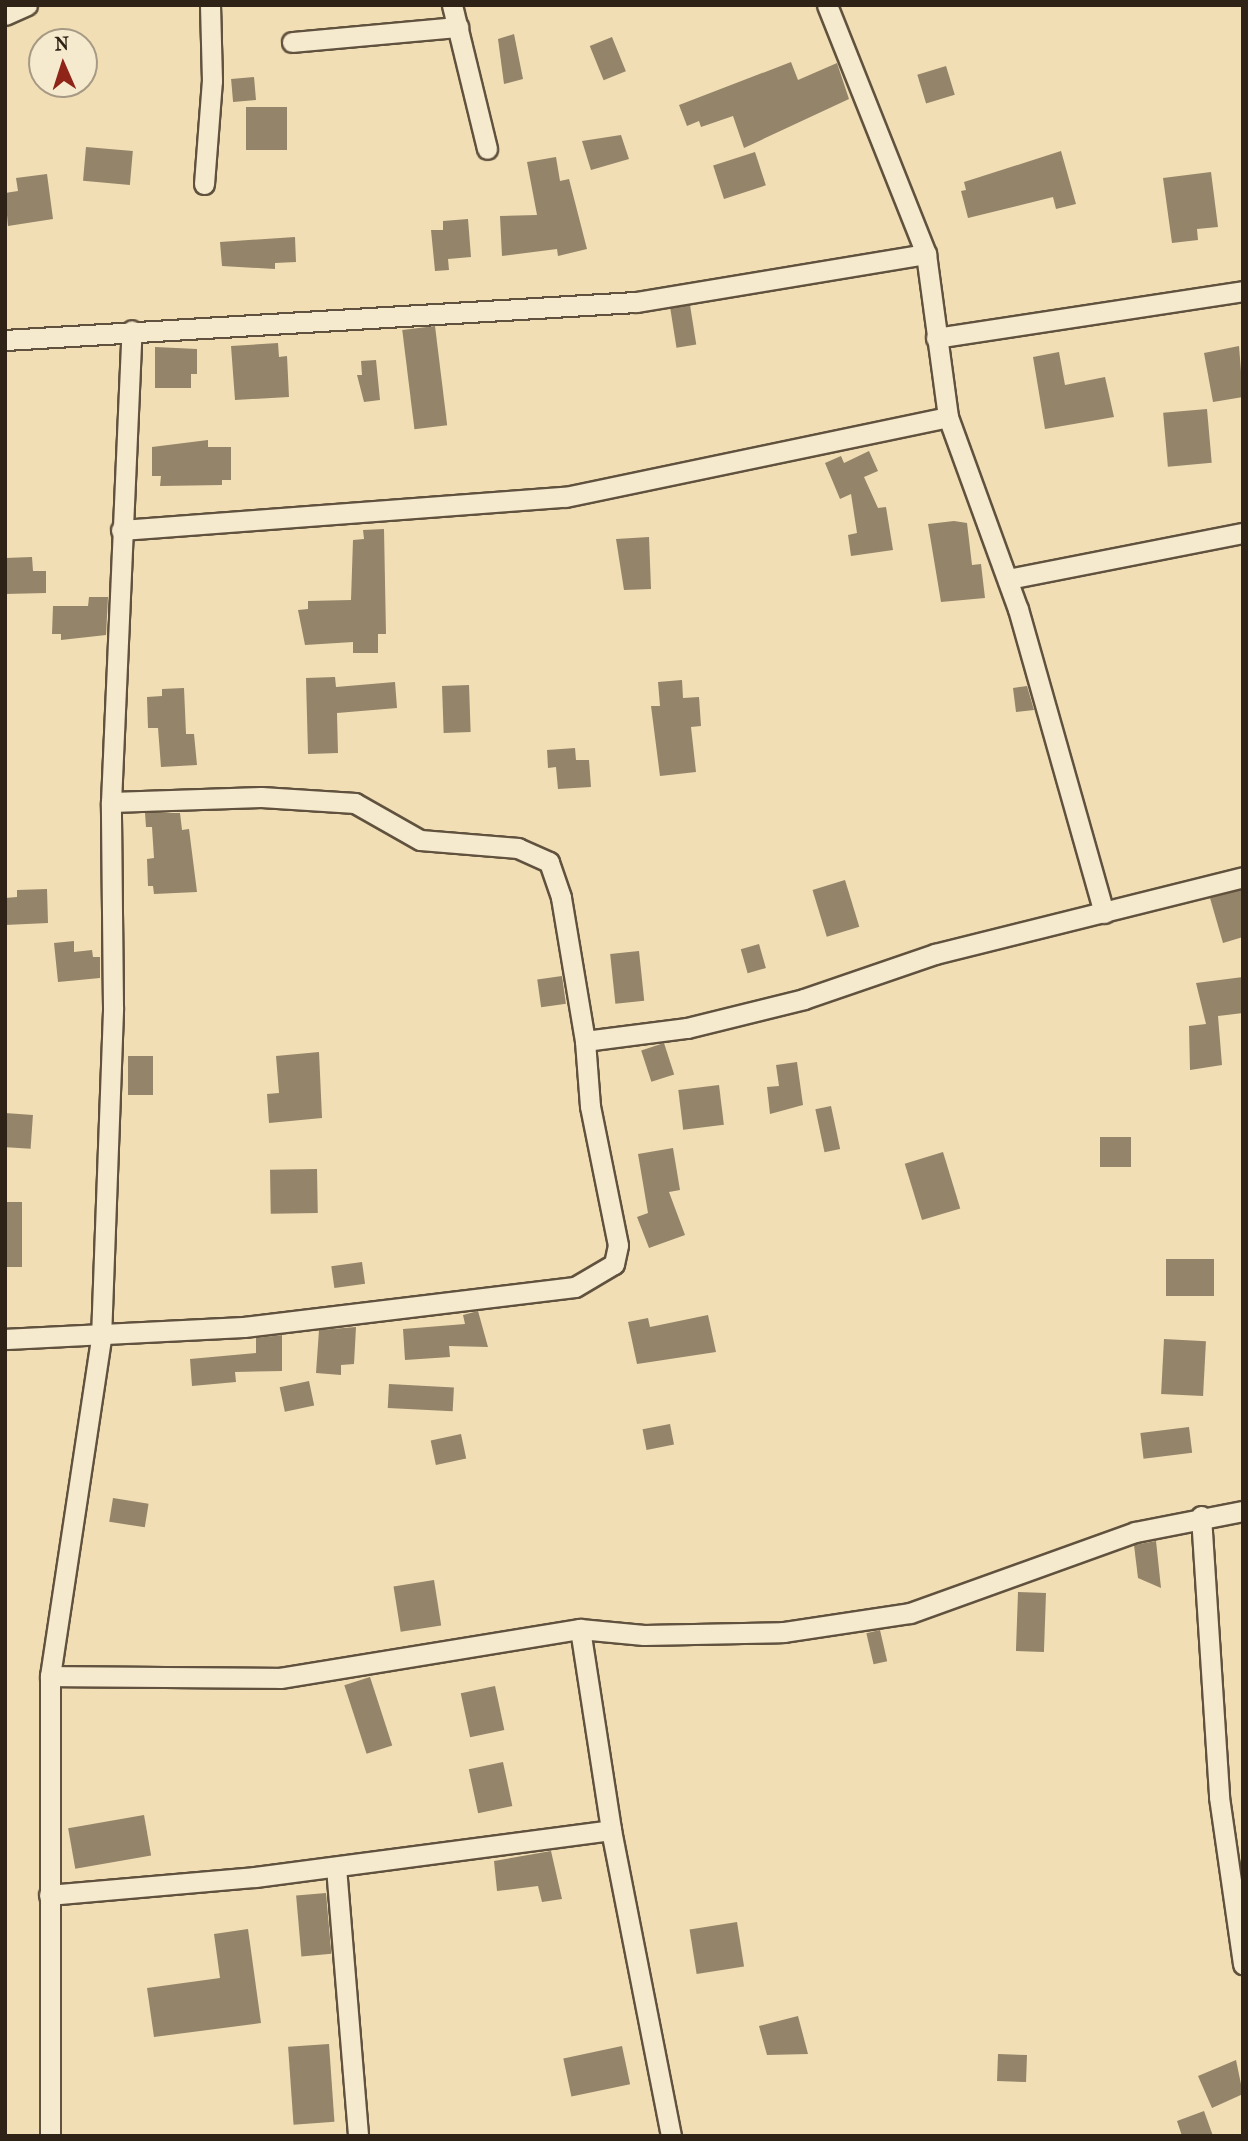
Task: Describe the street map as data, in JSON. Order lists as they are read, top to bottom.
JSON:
{
  "north": "top"
}
